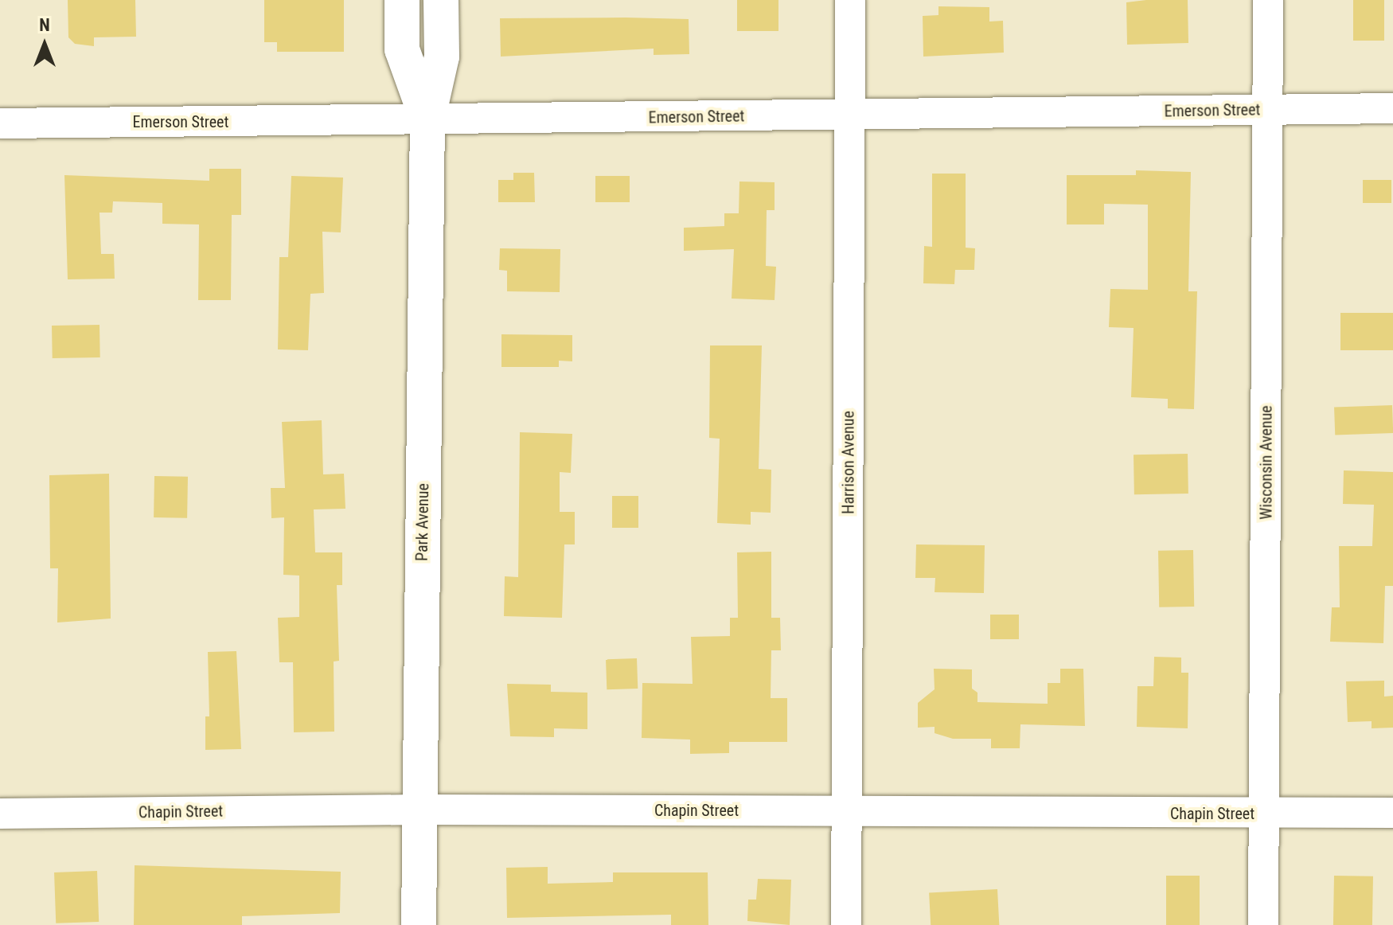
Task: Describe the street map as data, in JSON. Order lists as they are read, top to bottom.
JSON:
{
  "streets": {
    "street": [
      "Emerson Street",
      "Harrison Avenue",
      "Wisconsin Avenue",
      "Park Avenue",
      "Chapin Street"
    ]
  },
  "crossings": [
    ["Emerson Street", "Harrison Avenue"],
    ["Emerson Street", "Wisconsin Avenue"],
    ["Emerson Street", "Park Avenue"],
    ["Harrison Avenue", "Chapin Street"],
    ["Wisconsin Avenue", "Chapin Street"],
    ["Park Avenue", "Chapin Street"]
  ],
  "north": "top"
}
